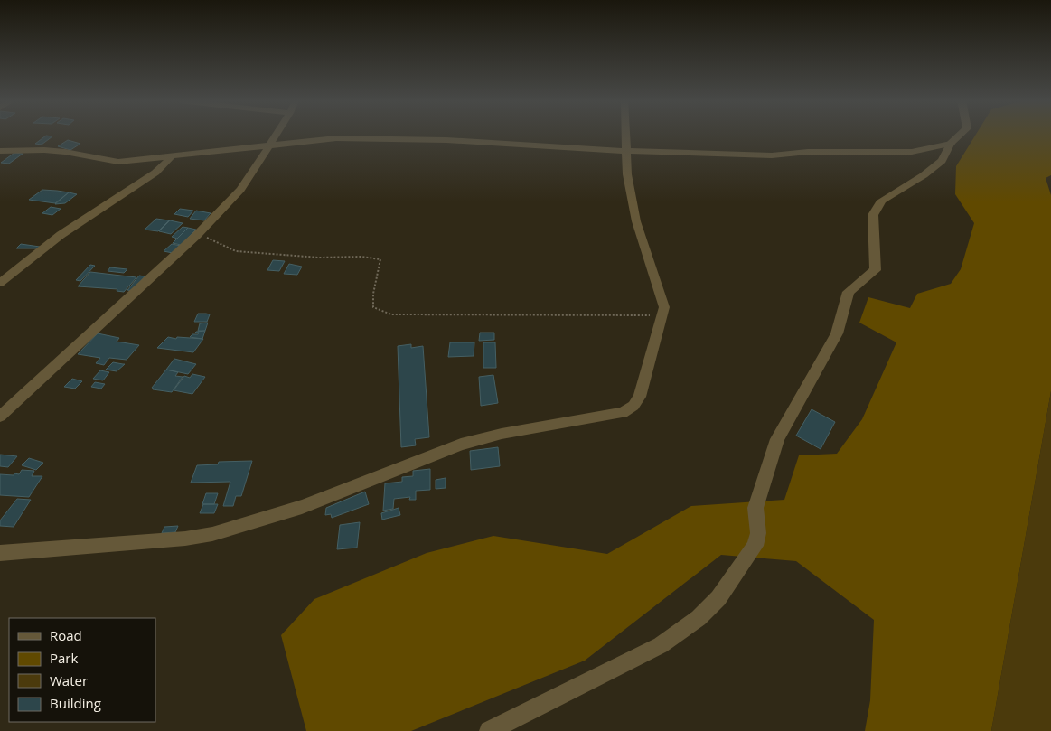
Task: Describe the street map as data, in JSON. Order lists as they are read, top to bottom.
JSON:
{
  "legend": [
    "Road",
    "Park",
    "Water",
    "Building"
  ]
}
